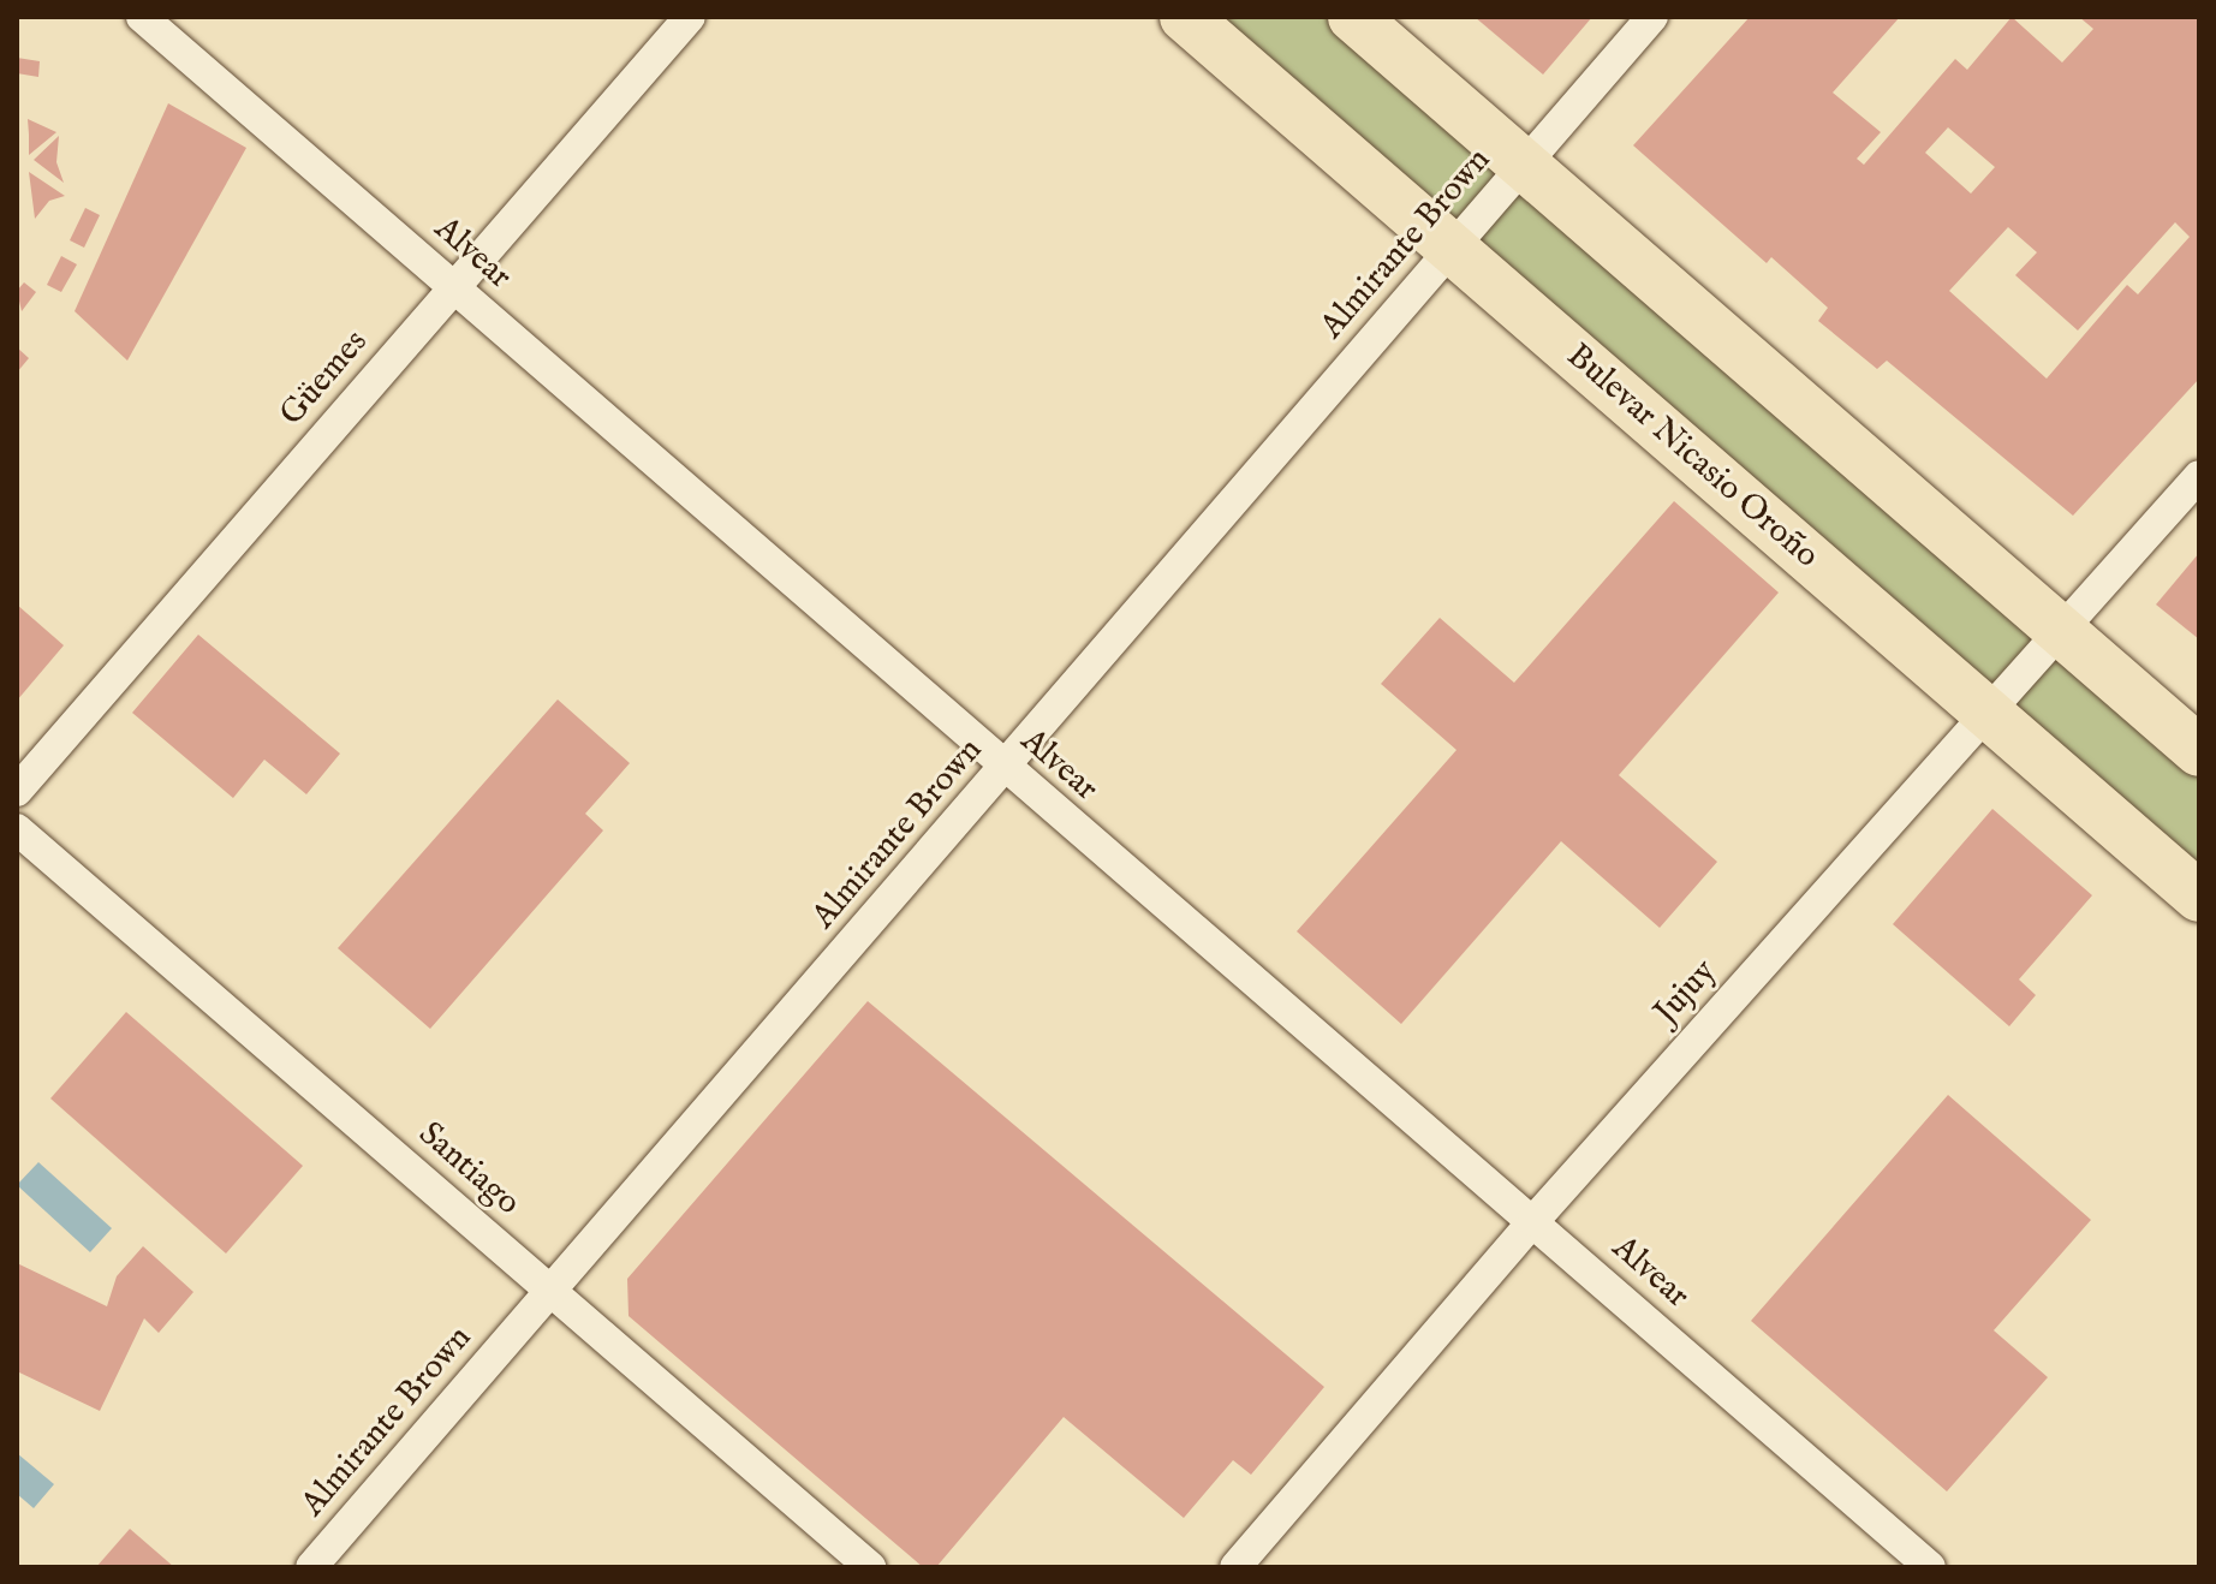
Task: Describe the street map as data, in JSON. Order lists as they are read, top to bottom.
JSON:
{
  "streets": {
    "main road": ["Bulevar Nicasio Oroño"],
    "street": [
      "Almirante Brown",
      "Alvear",
      "Güemes",
      "Jujuy",
      "Santiago"
    ]
  },
  "crossings": [
    ["Almirante Brown", "Alvear"],
    ["Almirante Brown", "Bulevar Nicasio Oroño"],
    ["Almirante Brown", "Santiago"],
    ["Alvear", "Güemes"],
    ["Alvear", "Jujuy"],
    ["Bulevar Nicasio Oroño", "Jujuy"]
  ]
}
